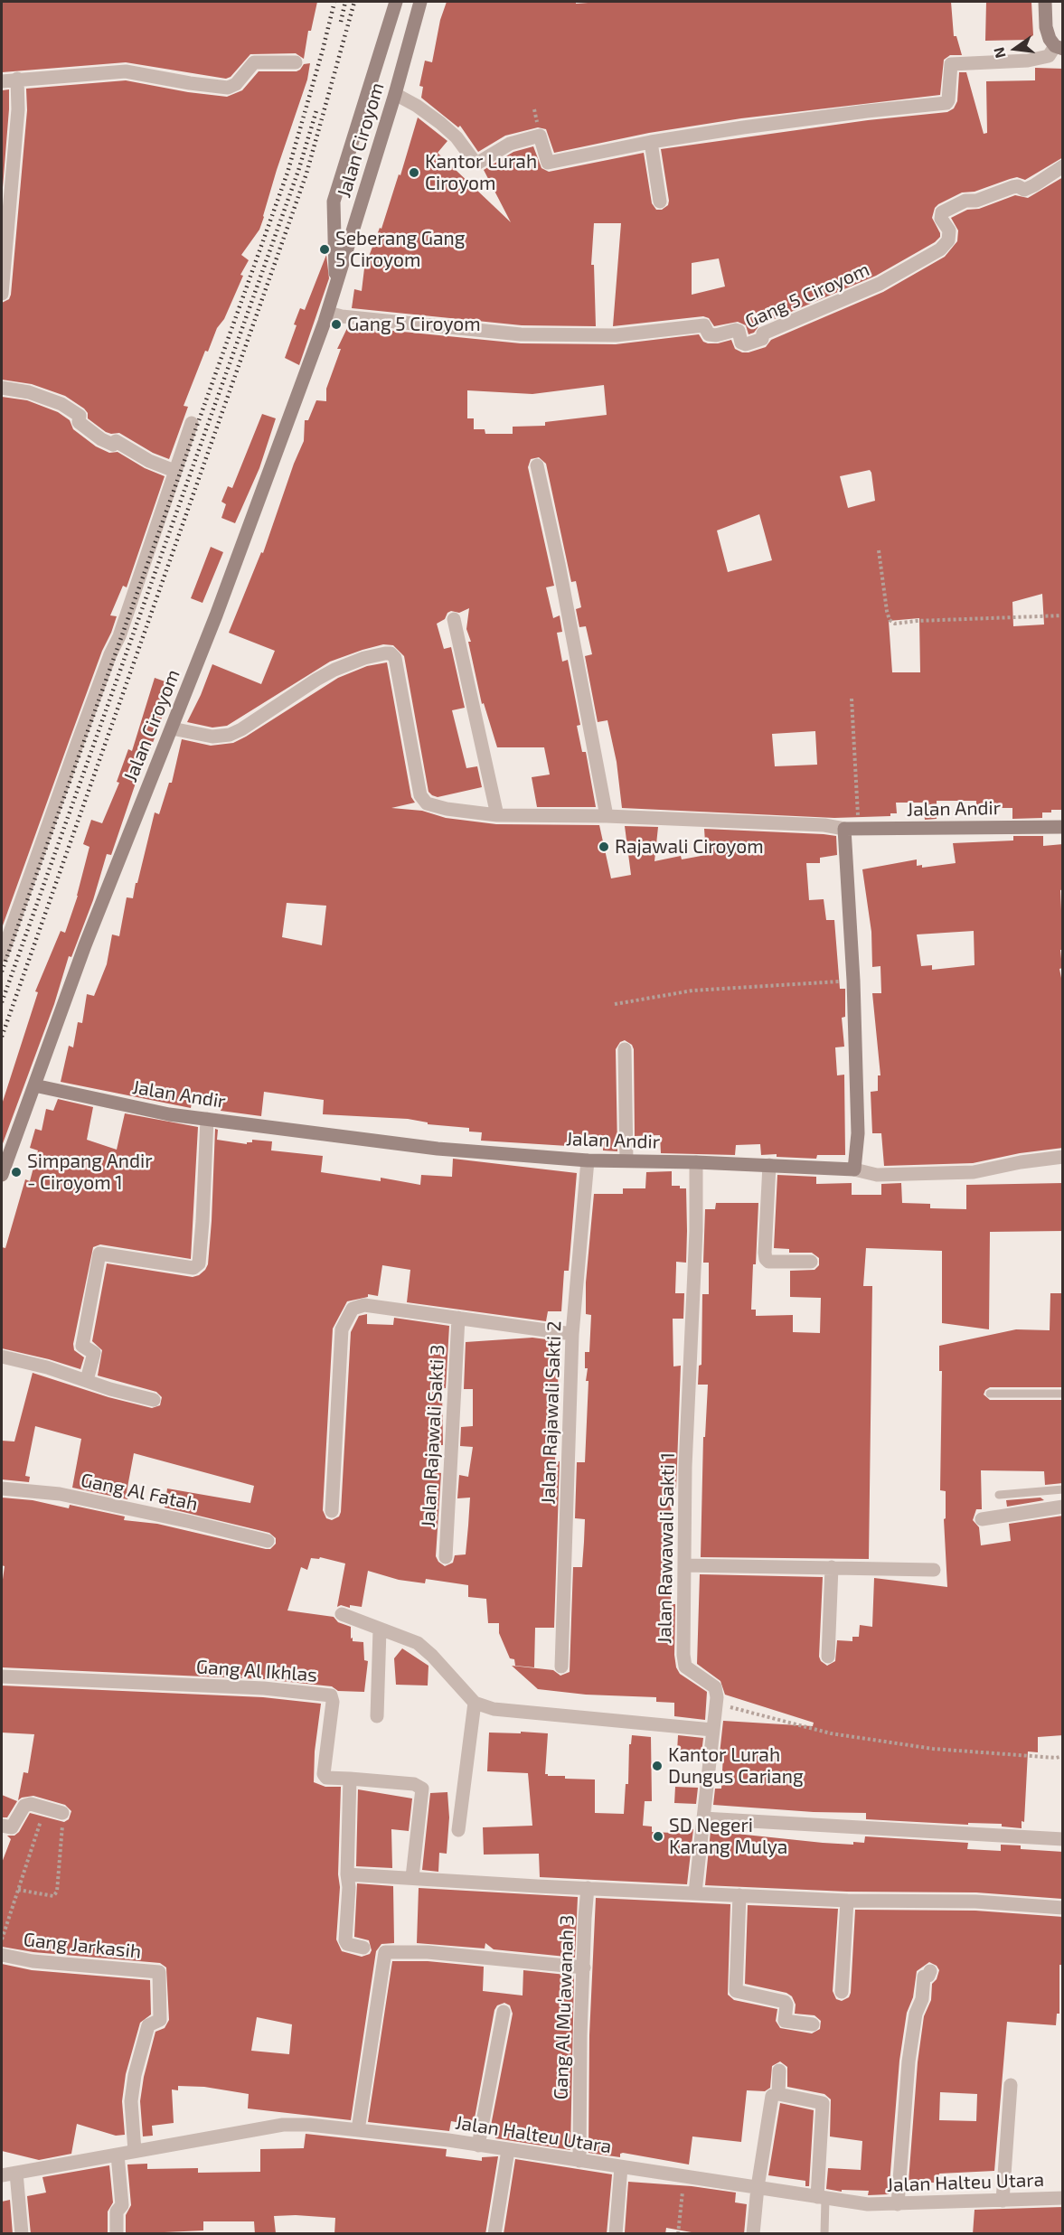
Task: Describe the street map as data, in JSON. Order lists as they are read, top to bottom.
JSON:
{
  "streets": {
    "main road": ["Jalan Ciroyom", "Jalan Andir"],
    "street": [
      "Gang 5 Ciroyom",
      "Jalan Rajawali Sakti 2",
      "Jalan Rajawali Sakti 3",
      "Gang Al Fatah",
      "Jalan Rawawali Sakti 1",
      "Gang Al Ikhlas",
      "Gang Jarkasih",
      "Gang Al Mu'awanah 3",
      "Jalan Halteu Utara"
    ]
  },
  "crossings": [
    ["Jalan Ciroyom", "Gang 5 Ciroyom"],
    ["Jalan Ciroyom", "Jalan Andir"],
    ["Jalan Andir", "Jalan Rajawali Sakti 2"],
    ["Jalan Andir", "Jalan Rawawali Sakti 1"],
    ["Gang Jarkasih", "Jalan Halteu Utara"],
    ["Gang Al Mu'awanah 3", "Jalan Halteu Utara"]
  ],
  "places": [
    "Kantor Lurah Ciroyom",
    "Seberang Gang 5 Ciroyom",
    "Gang 5 Ciroyom",
    "Rajawali Ciroyom",
    "Simpang Andir - Ciroyom 1",
    "Kantor Lurah Dungus Cariang",
    "SD Negeri Karang Mulya"
  ],
  "north": "left"
}
